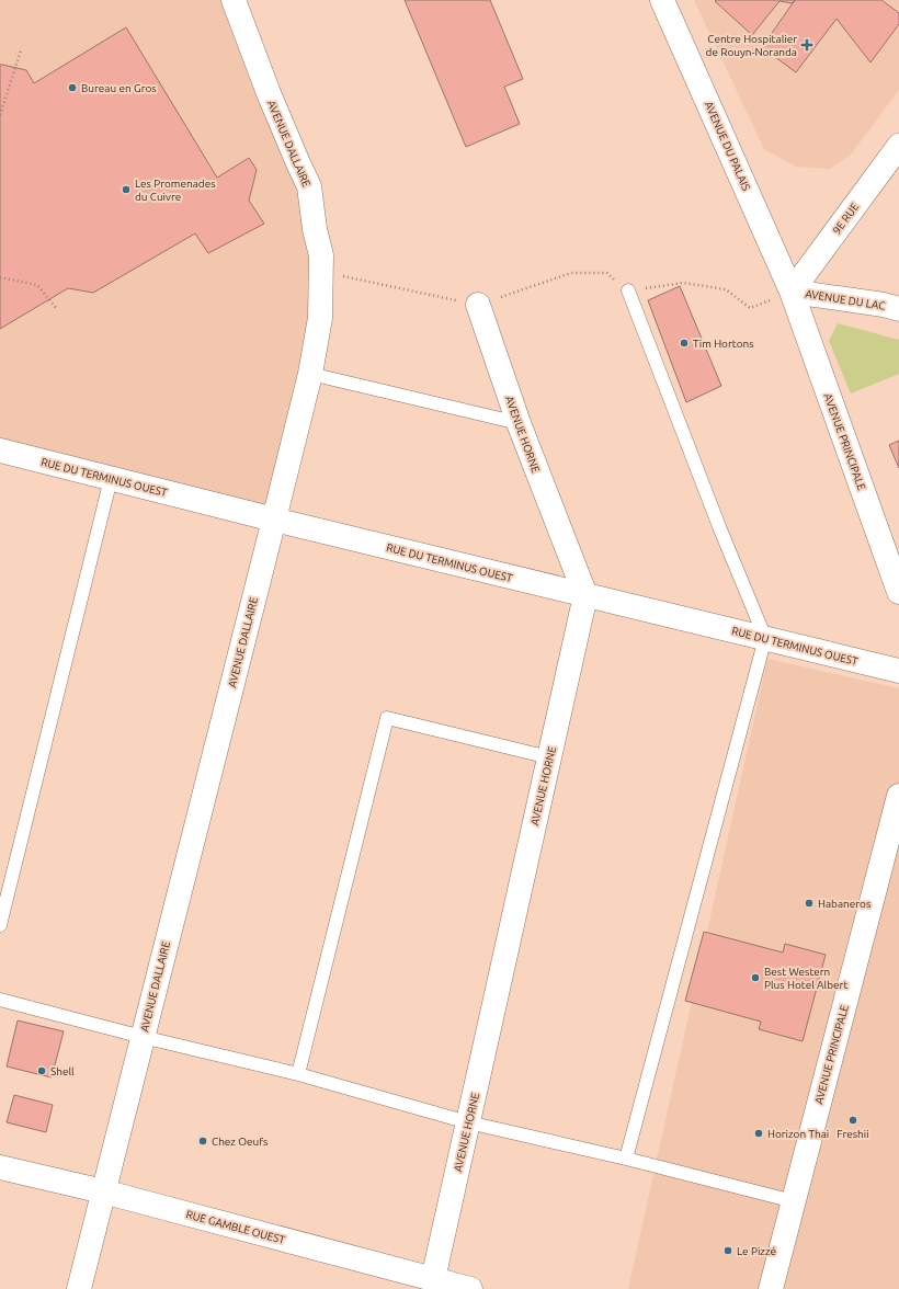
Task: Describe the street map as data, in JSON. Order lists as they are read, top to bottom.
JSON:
{
  "streets": {
    "street": [
      "AVENUE DALLAIRE",
      "AVENUE DU PALAIS",
      "9E RUE",
      "AVENUE DU LAC",
      "AVENUE HORNE",
      "AVENUE PRINCIPALE",
      "RUE DU TERMINUS OUEST",
      "RUE GAMBLE OUEST"
    ]
  },
  "crossings": [
    ["AVENUE DALLAIRE", "RUE DU TERMINUS OUEST"],
    ["AVENUE DALLAIRE", "RUE GAMBLE OUEST"],
    ["AVENUE DU PALAIS", "9E RUE"],
    ["AVENUE DU PALAIS", "AVENUE DU LAC"],
    ["AVENUE DU PALAIS", "AVENUE PRINCIPALE"],
    ["9E RUE", "AVENUE DU LAC"],
    ["9E RUE", "AVENUE PRINCIPALE"],
    ["AVENUE DU LAC", "AVENUE PRINCIPALE"],
    ["AVENUE HORNE", "RUE DU TERMINUS OUEST"],
    ["AVENUE HORNE", "RUE GAMBLE OUEST"]
  ],
  "places": {
    "health": ["Centre Hospitalier de Rouyn-Noranda"],
    "other": [
      "Bureau en Gros",
      "Les Promenades du Cuivre",
      "Tim Hortons",
      "Habaneros",
      "Best Western Plus Hotel Albert",
      "Shell",
      "Freshii",
      "Horizon Thai",
      "Chez Oeufs",
      "Le Pizzé"
    ]
  }
}
